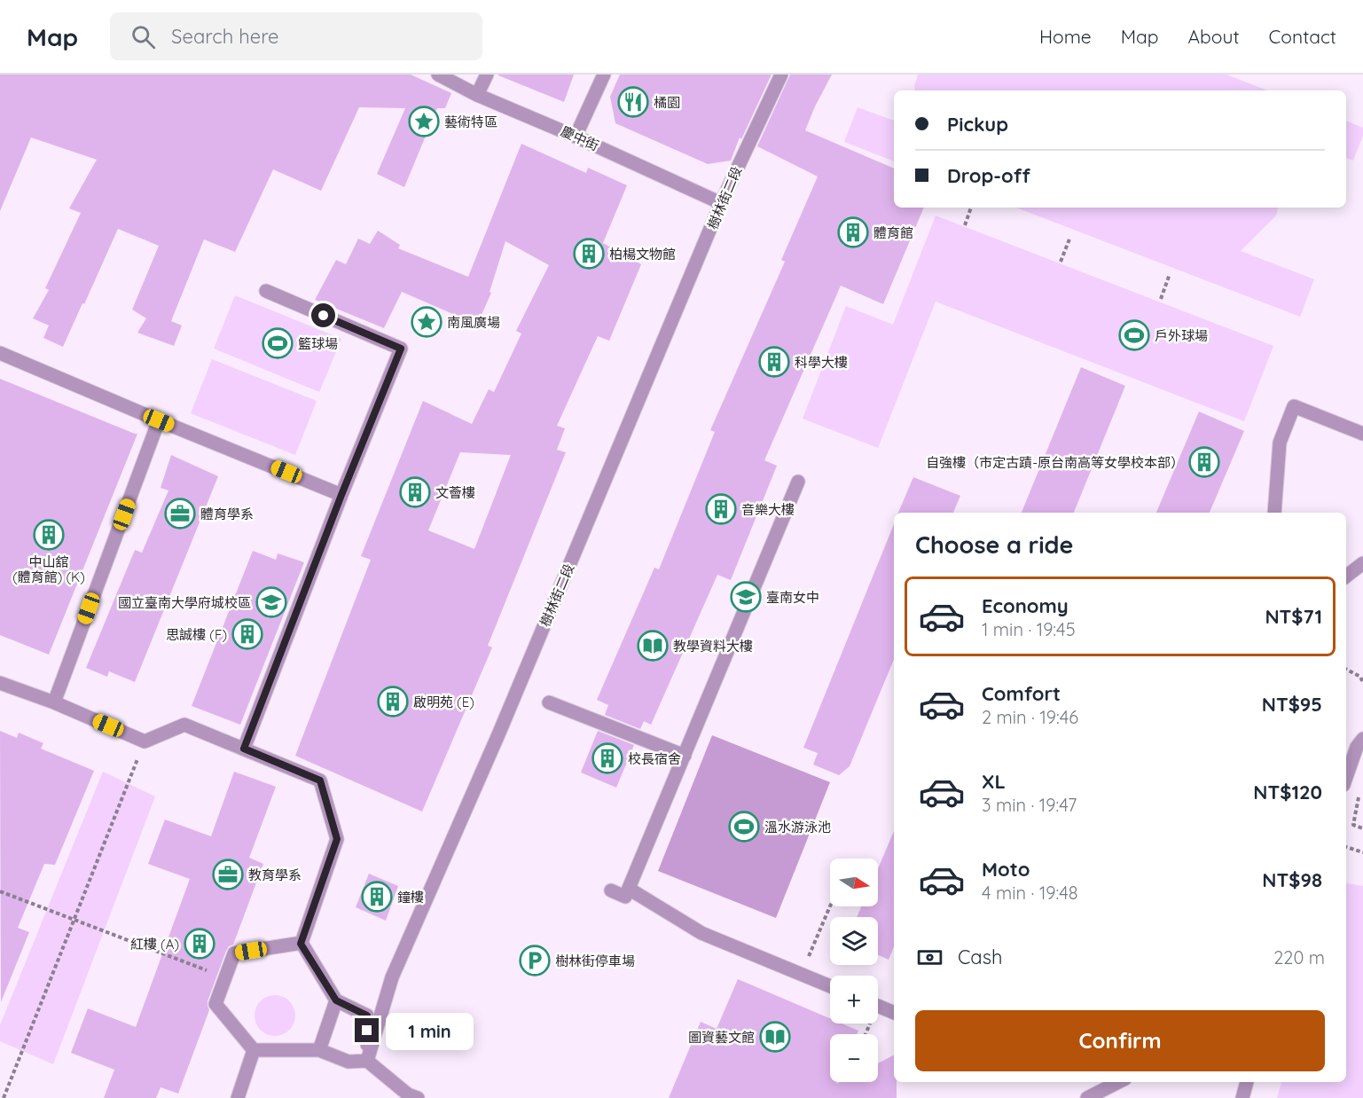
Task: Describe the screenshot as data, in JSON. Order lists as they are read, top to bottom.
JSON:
{
  "streets": {
    "street": ["慶中街", "樹林街二段"]
  },
  "crossings": [
    ["慶中街", "樹林街二段"]
  ],
  "places": {
    "restaurant": ["橘園"],
    "place": ["藝術特區", "南風廣場"],
    "building": [
      "體育館",
      "柏楊文物館",
      "科學大樓",
      "自強樓（市定古蹟-原台南高等女學校本部）",
      "文薈樓",
      "音樂大樓",
      "中山舘 (體育館) (K)",
      "思誠樓 (F)",
      "啟明苑 (E)",
      "校長宿舍",
      "鐘樓",
      "紅樓 (A)"
    ],
    "sports": ["戶外球場", "籃球場", "溫水游泳池"],
    "office": ["體育學系", "教育學系"],
    "school or university": ["臺南女中", "國立臺南大學府城校區"],
    "library": ["教學資料大樓", "圖資藝文館"],
    "parking": ["樹林街停車場"]
  },
  "north": "right",
  "page": {
    "header": "Map",
    "search": "Search here",
    "nav": [
      "Home",
      "Map",
      "About",
      "Contact"
    ],
    "banner": ["Pickup", "Drop-off"],
    "heading": "Choose a ride",
    "list": [
      {
        "name": "Economy",
        "note": "1 min · 19:45",
        "value": "NT$71"
      },
      {
        "name": "Comfort",
        "note": "2 min · 19:46",
        "value": "NT$95"
      },
      {
        "name": "XL",
        "note": "3 min · 19:47",
        "value": "NT$120"
      },
      {
        "name": "Moto",
        "note": "4 min · 19:48",
        "value": "NT$98"
      }
    ],
    "map_buttons": ["+", "−"],
    "pay": ["Cash", "220 m"],
    "buttons": "Confirm",
    "bubble": "1 min"
  }
}
